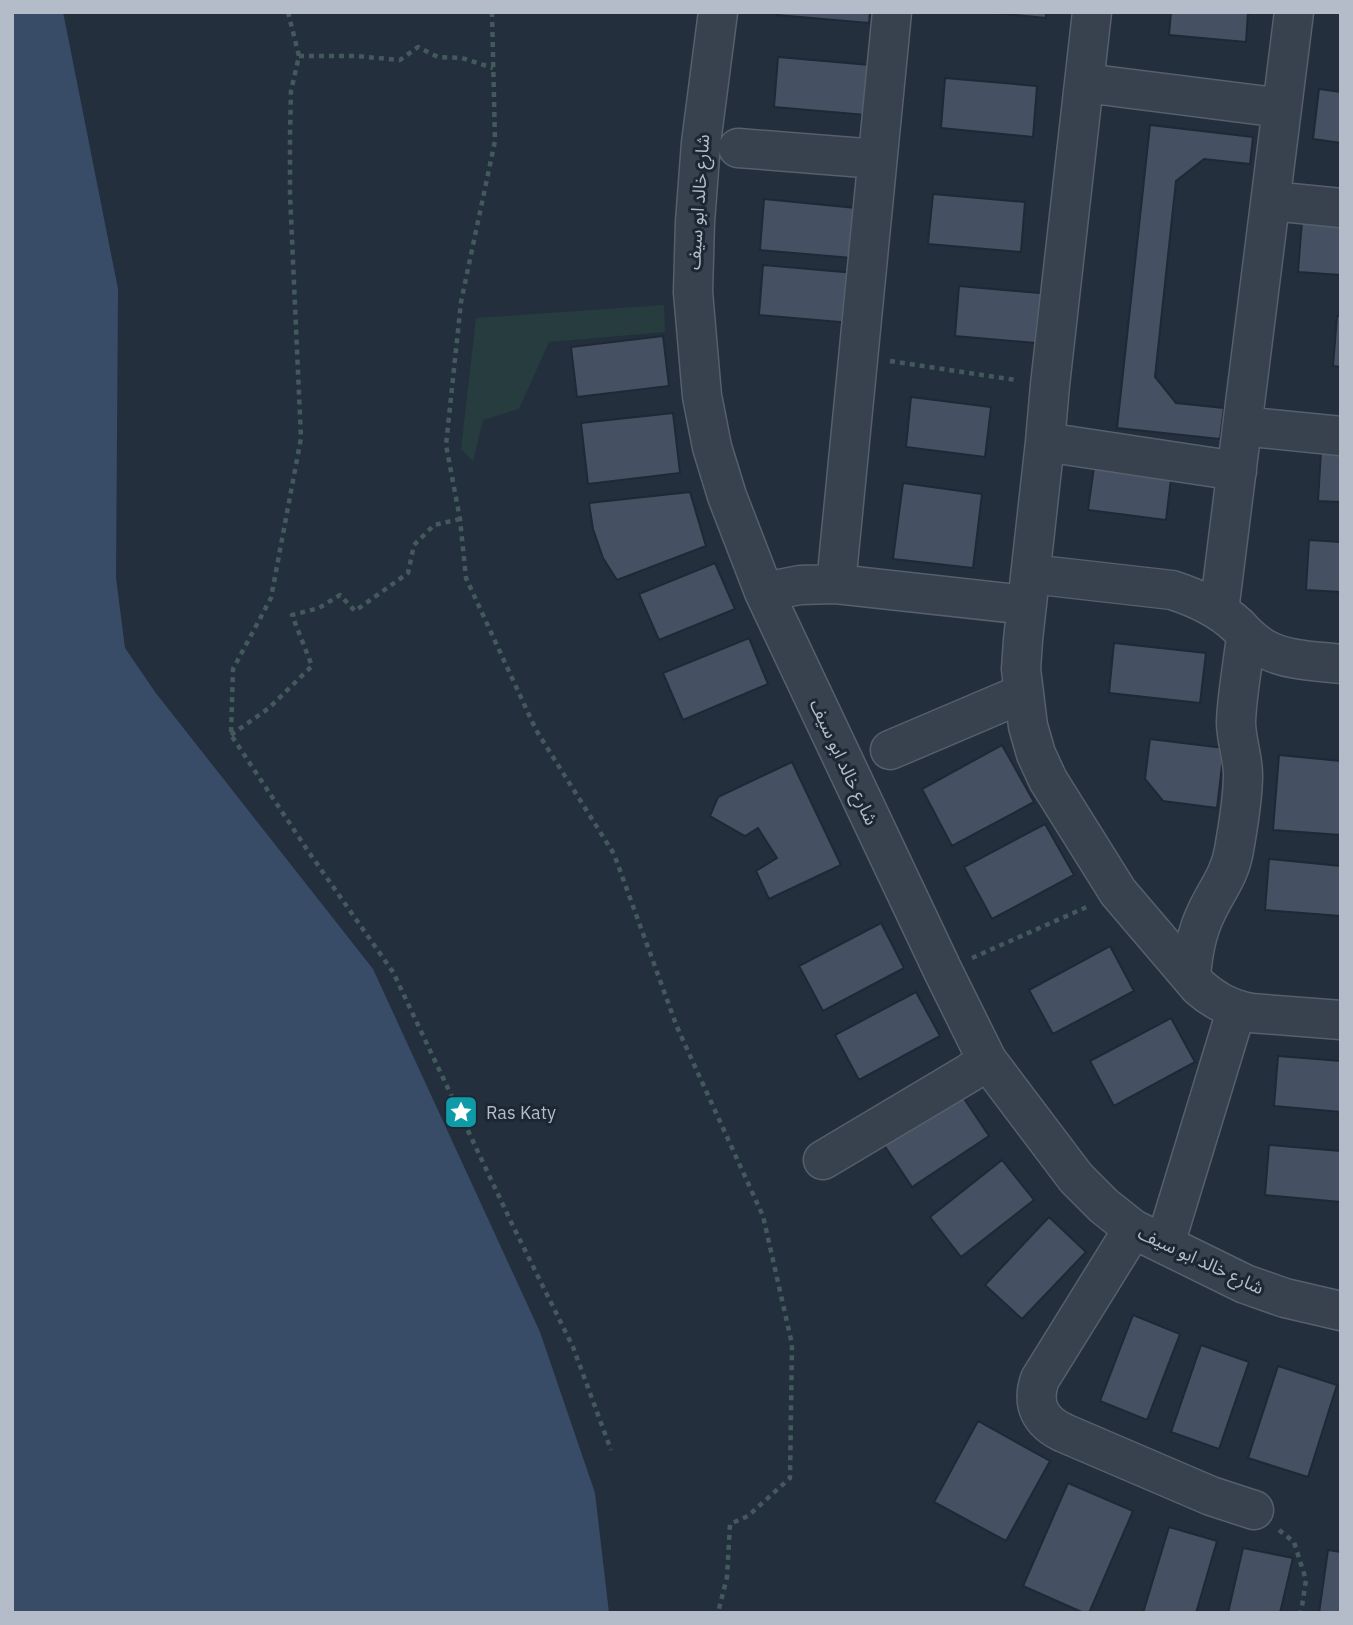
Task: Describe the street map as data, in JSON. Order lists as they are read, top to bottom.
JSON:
{
  "streets": {
    "street": ["شارع خالد ابو سيف"]
  },
  "places": {
    "place": ["Ras Katy"]
  }
}
